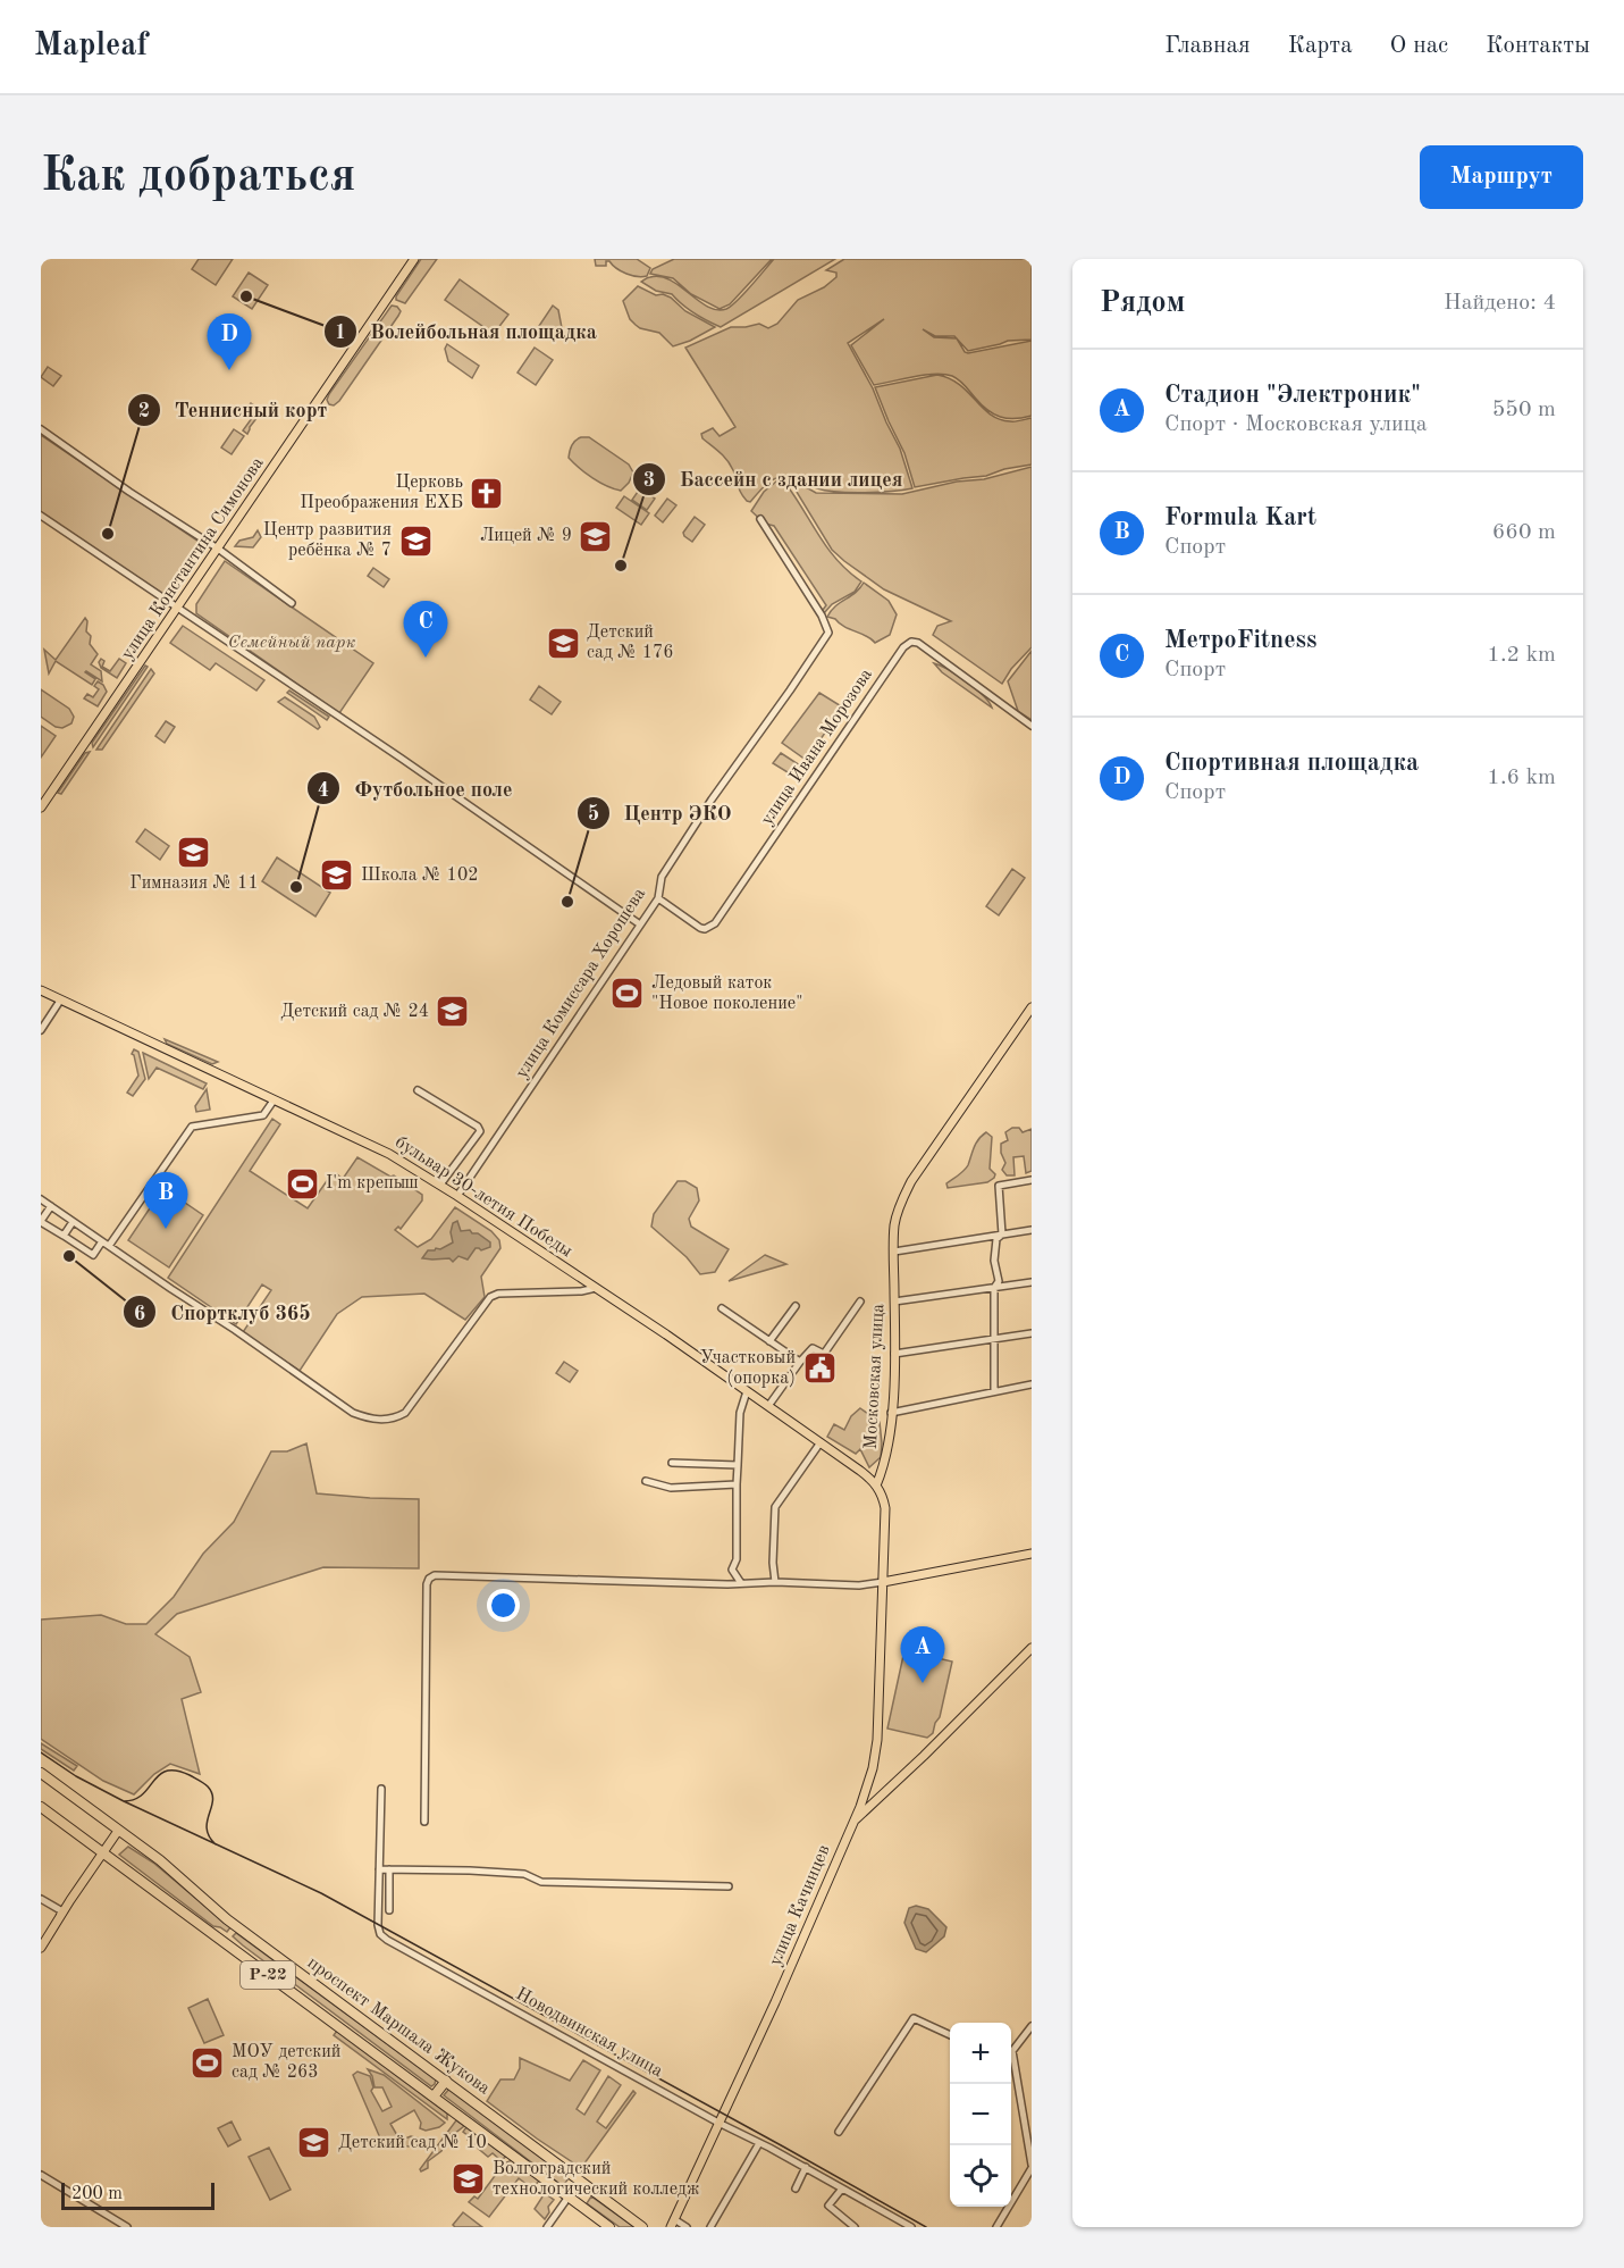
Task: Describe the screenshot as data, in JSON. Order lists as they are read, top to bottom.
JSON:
{
  "streets": {
    "highway": ["Р-22", "проспект Маршала Жукова"],
    "main road": [
      "улица Константина Симонова",
      "бульвар 30-летия Победы",
      "Московская улица",
      "улица Качинцев"
    ],
    "street": ["улица Ивана Морозова", "улица Комиссара Хорошева", "Новодвинская улица"]
  },
  "crossings": [
    ["улица Ивана Морозова", "улица Комиссара Хорошева"],
    ["улица Комиссара Хорошева", "бульвар 30-летия Победы"],
    ["бульвар 30-летия Победы", "Московская улица"],
    ["улица Качинцев", "Новодвинская улица"]
  ],
  "parks": ["Семейный парк"],
  "places": {
    "other": [
      "Волейбольная площадка",
      "Теннисный корт",
      "Бассейн с здании лицея",
      "Футбольное поле",
      "Центр ЭКО",
      "Спортклуб 365"
    ],
    "church": ["Церковь Преображения ЕХБ"],
    "school or university": [
      "Лицей № 9",
      "Центр развития ребёнка № 7",
      "Детский сад № 176",
      "Гимназия № 11",
      "Школа № 102",
      "Детский сад № 24",
      "Детский сад № 10",
      "Волгоградский технологический колледж"
    ],
    "sports": ["Ледовый каток \"Новое поколение\"", "I'm крепыш", "МОУ детский сад № 263"],
    "public building": ["Участковый (опорка)"]
  },
  "scale_bar": "200 m",
  "page": {
    "header": "Mapleaf",
    "nav": [
      "Главная",
      "Карта",
      "О нас",
      "Контакты"
    ],
    "buttons": "Маршрут",
    "title": "Как добраться",
    "heading": ["Рядом", "Найдено: 4"],
    "pins": [
      "D",
      "C",
      "B",
      "A"
    ],
    "list": [
      {
        "mark": "A",
        "name": "Стадион \"Электроник\"",
        "note": "Спорт · Московская улица",
        "value": "550 m"
      },
      {
        "mark": "B",
        "name": "Formula Kart",
        "note": "Спорт",
        "value": "660 m"
      },
      {
        "mark": "C",
        "name": "МетроFitness",
        "note": "Спорт",
        "value": "1.2 km"
      },
      {
        "mark": "D",
        "name": "Спортивная площадка",
        "note": "Спорт",
        "value": "1.6 km"
      }
    ],
    "map_buttons": ["+", "−"],
    "scale": "200 m"
  }
}
